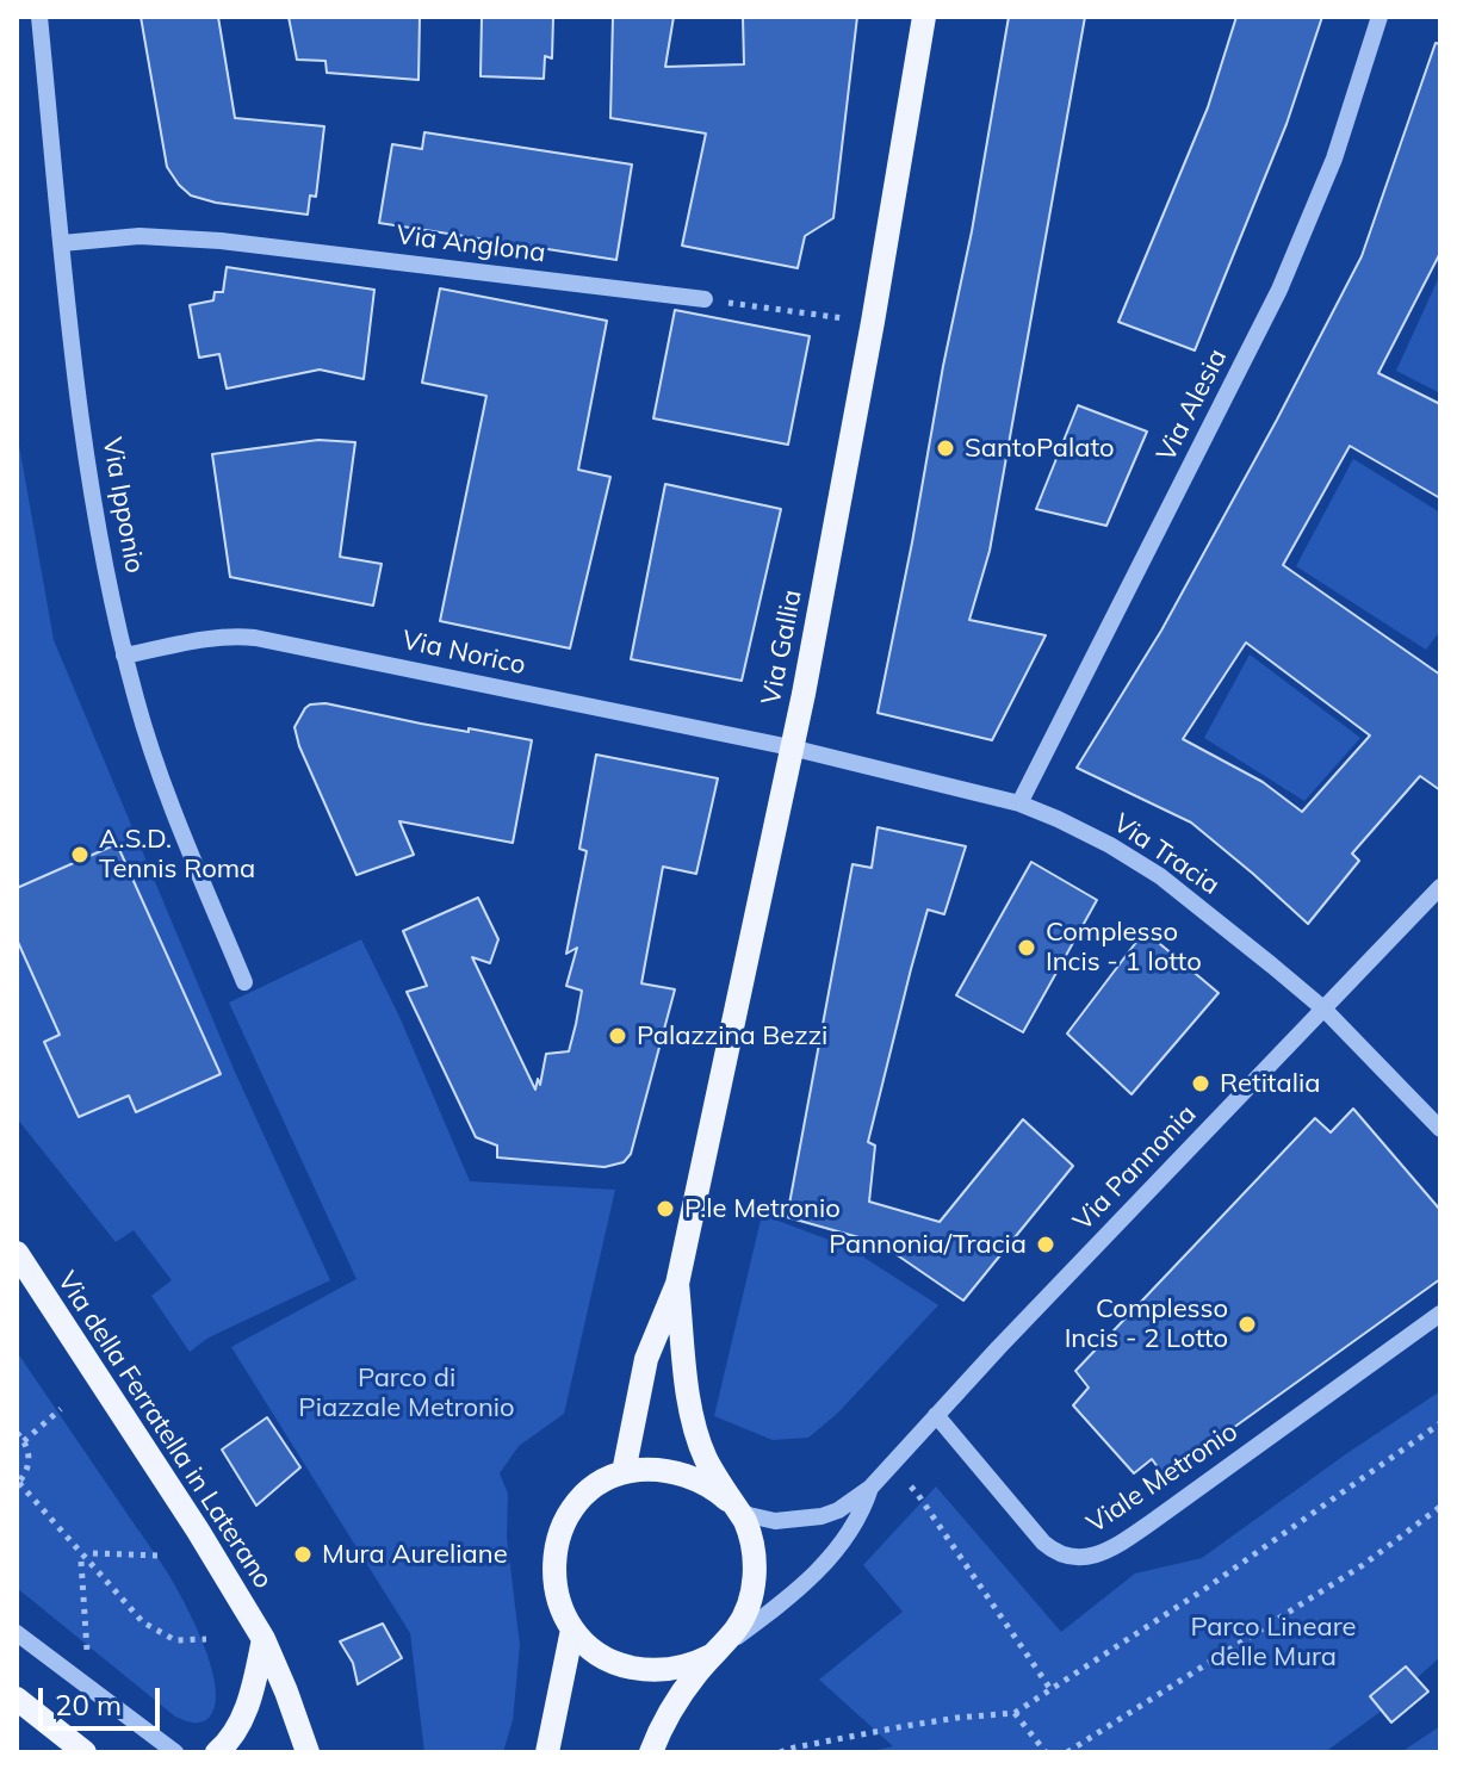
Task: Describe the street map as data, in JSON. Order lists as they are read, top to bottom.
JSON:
{
  "streets": {
    "main road": ["Via Gallia", "Via della Ferratella in Laterano"],
    "street": [
      "Via Anglona",
      "Via Alesia",
      "Via Ipponio",
      "Via Norico",
      "Via Tracia",
      "Via Pannonia",
      "Viale Metronio"
    ]
  },
  "crossings": [
    ["Via Anglona", "Via Ipponio"],
    ["Via Alesia", "Via Tracia"],
    ["Via Ipponio", "Via Norico"],
    ["Via Gallia", "Via Norico"],
    ["Via Gallia", "Via Tracia"],
    ["Via Norico", "Via Tracia"],
    ["Via Tracia", "Via Pannonia"],
    ["Via Pannonia", "Viale Metronio"]
  ],
  "parks": ["Parco di Piazzale Metronio", "Parco Lineare delle Mura"],
  "places": [
    "SantoPalato",
    "A.S.D. Tennis Roma",
    "Complesso Incis - 1 lotto",
    "Palazzina Bezzi",
    "Retitalia",
    "P.le Metronio",
    "Pannonia/Tracia",
    "Complesso Incis - 2 Lotto",
    "Mura Aureliane"
  ],
  "scale_bar": "20 m"
}
